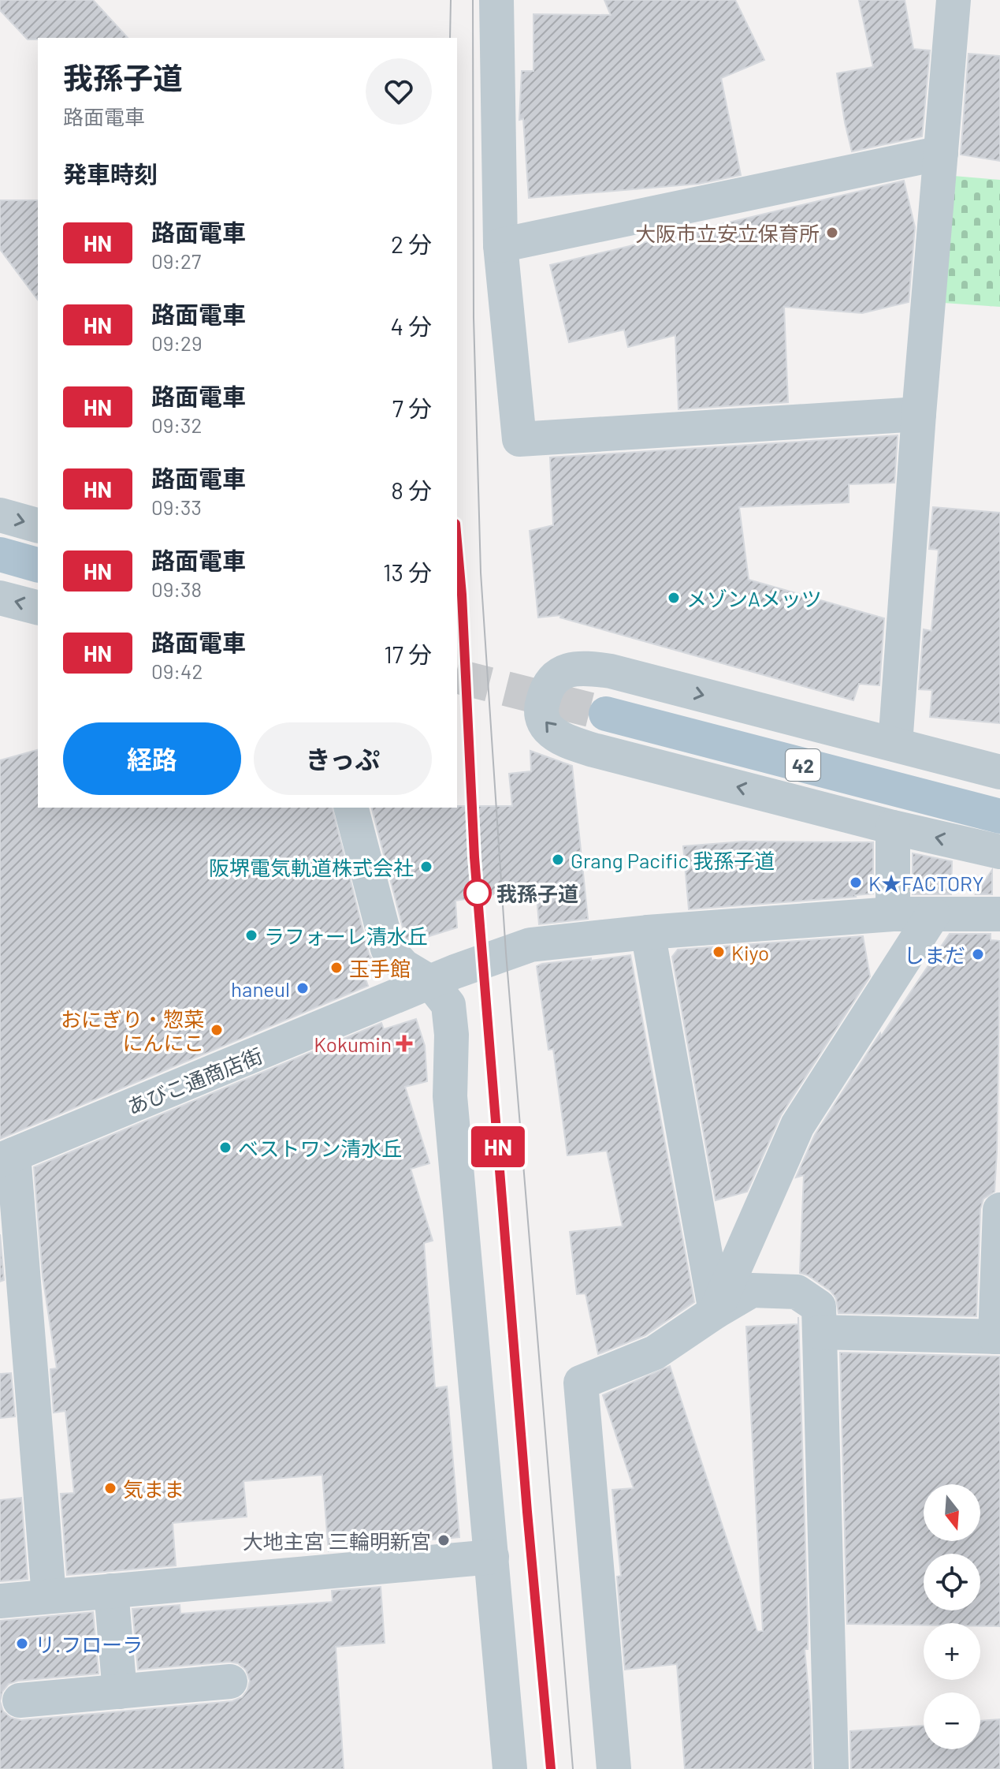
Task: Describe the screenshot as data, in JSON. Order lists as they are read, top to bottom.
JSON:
{
  "streets": {
    "main road": ["42"],
    "street": ["あびこ通商店街"]
  },
  "places": {
    "other": [
      "大阪市立安立保育所",
      "メゾンAメッツ",
      "Grang Pacific 我孫子道",
      "阪堺電気軌道株式会社",
      "K★FACTORY",
      "我孫子道",
      "ラフォーレ清水丘",
      "Kiyo",
      "しまだ",
      "玉手館",
      "haneul",
      "おにぎり・惣菜 にんにこ",
      "ベストワン清水丘",
      "気まま",
      "大地主宮 三輪明新宮",
      "リ.フローラ"
    ],
    "health": ["Kokumin"]
  },
  "lines": ["tram line HN"],
  "north": "bottom",
  "page": {
    "on_map": "HN",
    "heading": [
      ["我孫子道", "路面電車"],
      "発車時刻"
    ],
    "list": [
      {
        "mark": "HN",
        "name": "路面電車",
        "note": "09:27",
        "value": "2 分"
      },
      {
        "mark": "HN",
        "name": "路面電車",
        "note": "09:29",
        "value": "4 分"
      },
      {
        "mark": "HN",
        "name": "路面電車",
        "note": "09:32",
        "value": "7 分"
      },
      {
        "mark": "HN",
        "name": "路面電車",
        "note": "09:33",
        "value": "8 分"
      },
      {
        "mark": "HN",
        "name": "路面電車",
        "note": "09:38",
        "value": "13 分"
      },
      {
        "mark": "HN",
        "name": "路面電車",
        "note": "09:42",
        "value": "17 分"
      }
    ],
    "buttons": ["経路", "きっぷ"],
    "map_buttons": ["+", "−"]
  }
}
